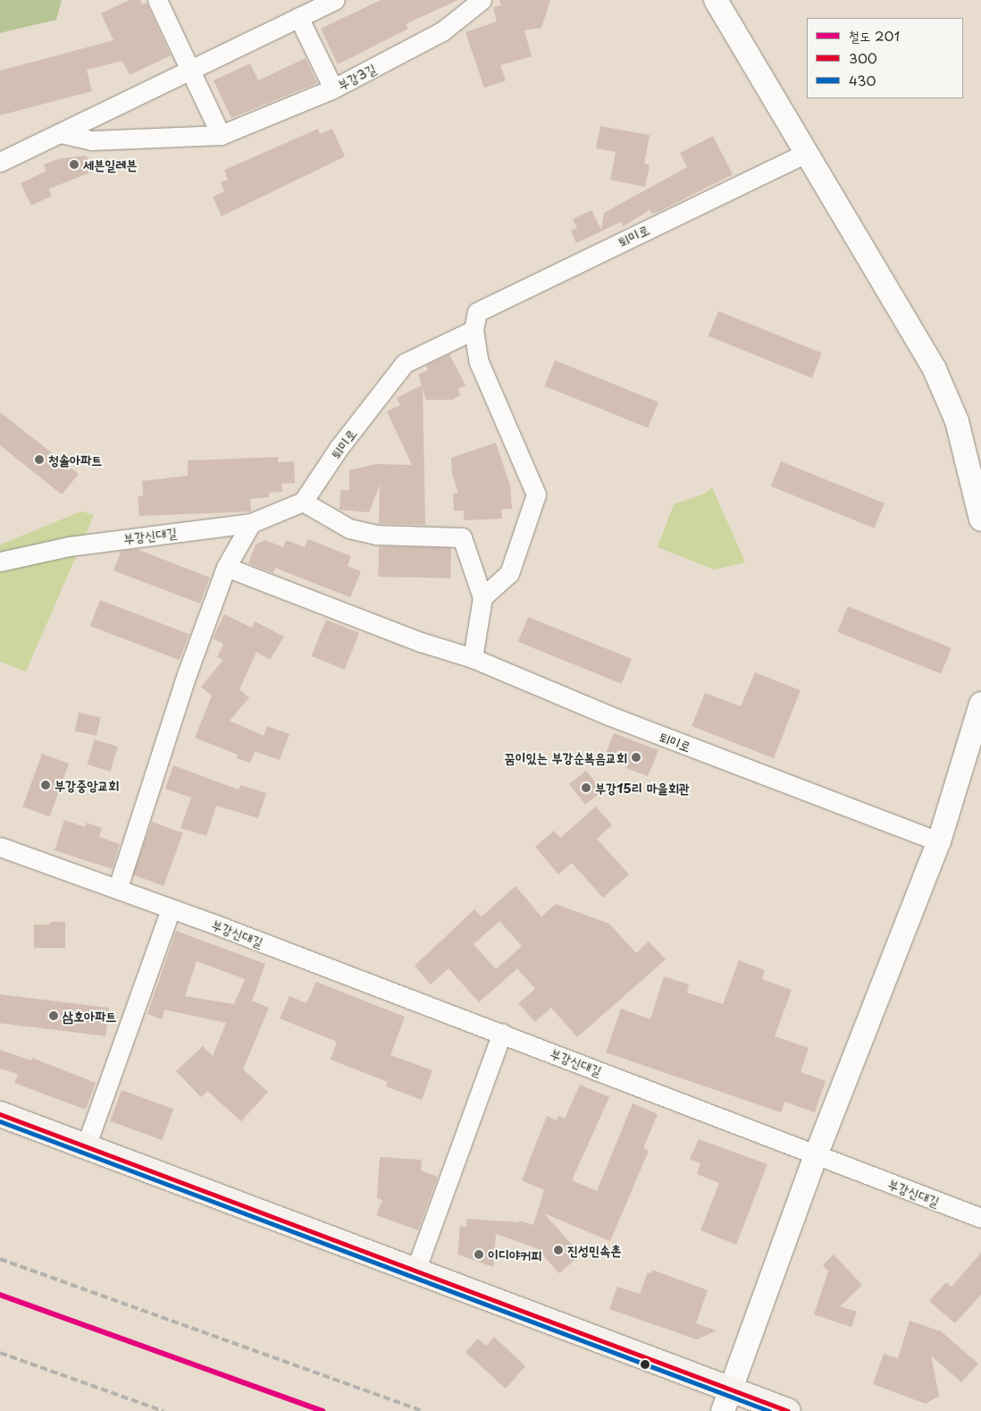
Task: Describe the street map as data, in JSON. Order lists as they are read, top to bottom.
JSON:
{
  "streets": {
    "street": ["부강3길", "퇴미로", "부강신대길"]
  },
  "places": [
    "세븐일레븐",
    "청솔아파트",
    "꿈이있는 부강순복음교회",
    "부강중앙교회",
    "부강15리 마을회관",
    "삼호아파트",
    "진성민속촌",
    "이디야커피"
  ],
  "lines": ["transit line 300", "transit line 430", "rail line 201"],
  "legend": ["철도 201", "300", "430"]
}
